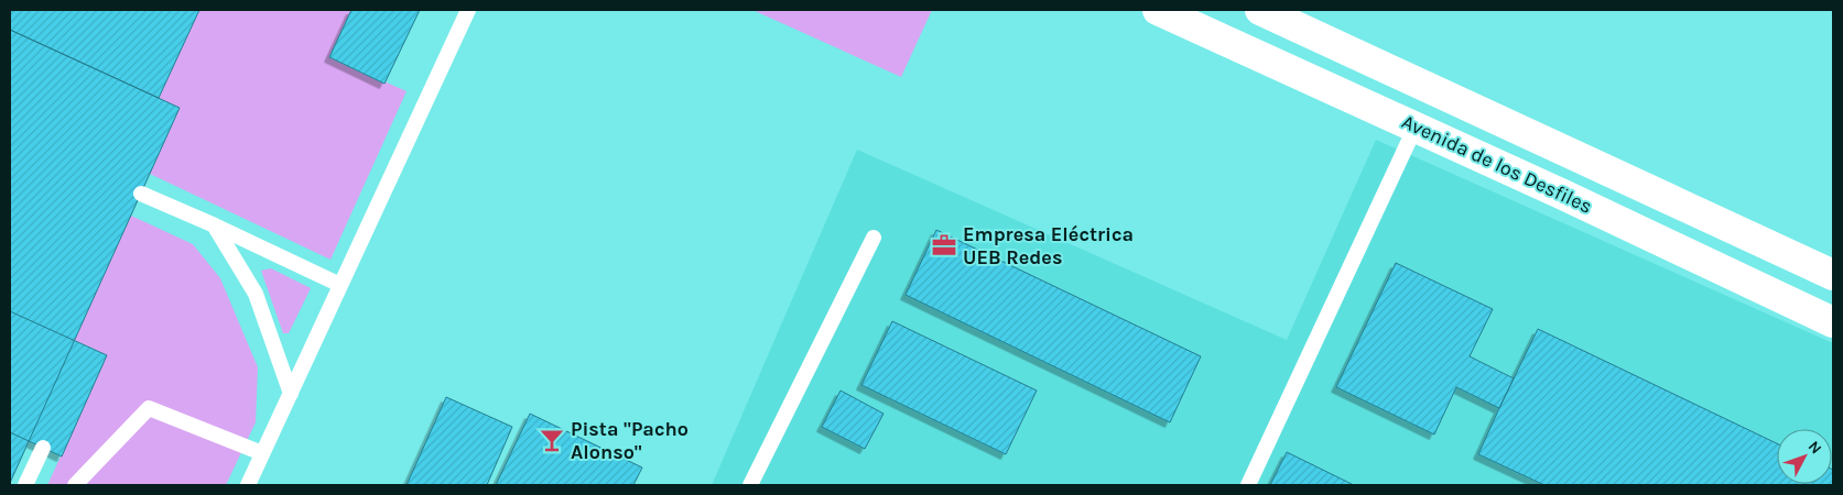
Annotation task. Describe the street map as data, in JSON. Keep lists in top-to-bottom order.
{
  "streets": {
    "highway": ["Avenida de los Desfiles"]
  },
  "places": {
    "office": ["Empresa Eléctrica UEB Redes"],
    "bar": ["Pista \"Pacho Alonso\""]
  },
  "north": "top right"
}
